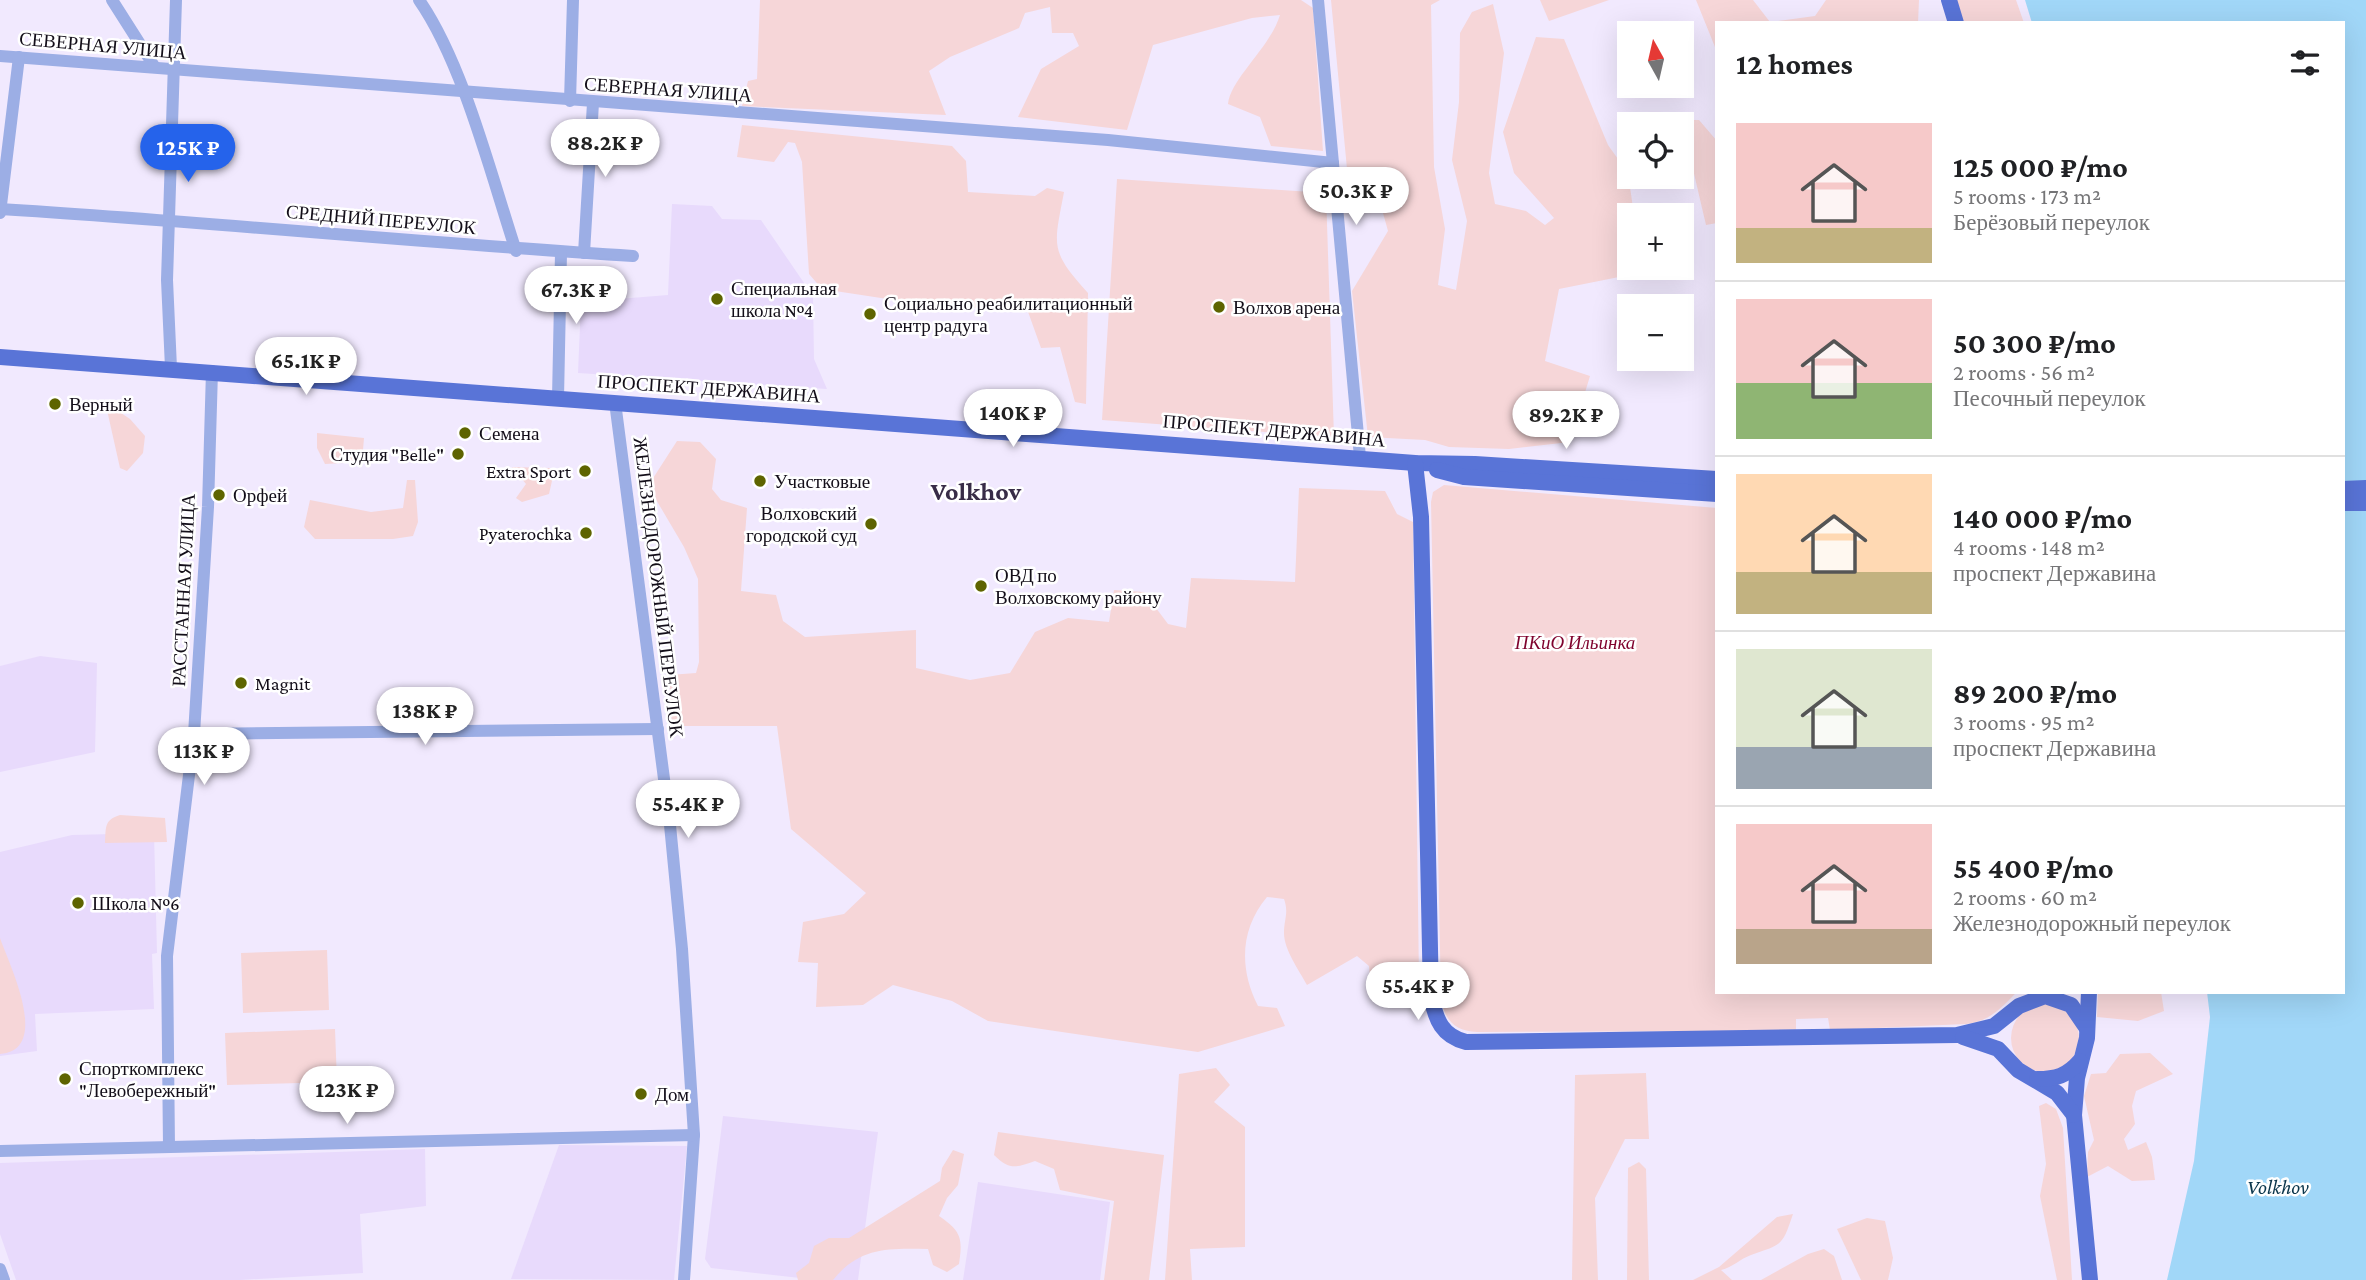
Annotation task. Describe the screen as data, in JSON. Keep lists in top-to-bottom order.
{
  "streets": {
    "main road": ["ПРОСПЕКТ ДЕРЖАВИНА"],
    "street": [
      "СЕВЕРНАЯ УЛИЦА",
      "СРЕДНИЙ ПЕРЕУЛОК",
      "ЖЕЛЕЗНОДОРОЖНЫЙ ПЕРЕУЛОК",
      "РАССТАННАЯ УЛИЦА"
    ]
  },
  "crossings": [
    ["ПРОСПЕКТ ДЕРЖАВИНА", "ЖЕЛЕЗНОДОРОЖНЫЙ ПЕРЕУЛОК"],
    ["ПРОСПЕКТ ДЕРЖАВИНА", "РАССТАННАЯ УЛИЦА"]
  ],
  "districts": ["Volkhov"],
  "water": ["Volkhov"],
  "parks": ["ПКиО Ильинка"],
  "places": [
    "Специальная школа №4",
    "Волхов арена",
    "Социально реабилитационный центр радуга",
    "Верный",
    "Семена",
    "Студия \"Belle\"",
    "Extra Sport",
    "Участковые",
    "Орфей",
    "Волховский городской суд",
    "Pyaterochka",
    "ОВД по Волховскому району",
    "Magnit",
    "Школа №6",
    "Спорткомплекс \"Левобережный\"",
    "Дом"
  ],
  "north": "top",
  "page": {
    "map_buttons": ["+", "−"],
    "heading": "12 homes",
    "list": [
      {
        "name": "125 000 ₽/mo",
        "note": "5 rooms · 173 m² · Берёзовый переулок"
      },
      {
        "name": "50 300 ₽/mo",
        "note": "2 rooms · 56 m² · Песочный переулок"
      },
      {
        "name": "140 000 ₽/mo",
        "note": "4 rooms · 148 m² · проспект Державина"
      },
      {
        "name": "89 200 ₽/mo",
        "note": "3 rooms · 95 m² · проспект Державина"
      },
      {
        "name": "55 400 ₽/mo",
        "note": "2 rooms · 60 m² · Железнодорожный переулок"
      }
    ],
    "price": [
      "88.2K ₽",
      "125K ₽",
      "50.3K ₽",
      "67.3K ₽",
      "65.1K ₽",
      "140K ₽",
      "89.2K ₽",
      "138K ₽",
      "113K ₽",
      "55.4K ₽",
      "55.4K ₽",
      "123K ₽"
    ]
  }
}
